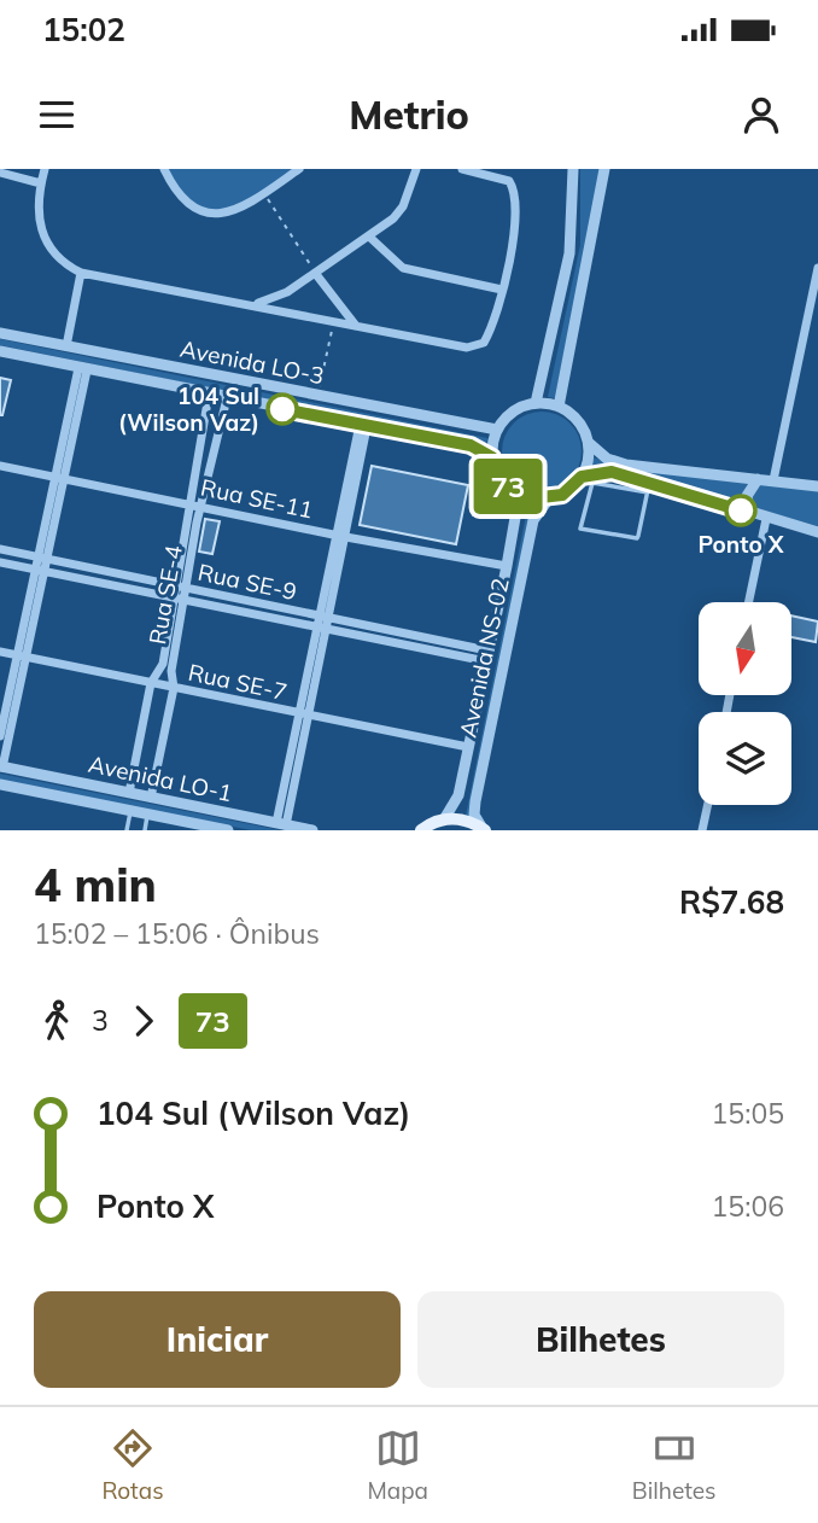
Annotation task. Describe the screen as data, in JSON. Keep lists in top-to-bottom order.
{
  "streets": {
    "street": [
      "Avenida LO-3",
      "Rua SE-11",
      "Rua SE-9",
      "Rua SE-4",
      "Avenida NS-02",
      "Rua SE-7",
      "Avenida LO-1"
    ]
  },
  "crossings": [
    ["Avenida LO-3", "Rua SE-4"],
    ["Avenida LO-3", "Avenida NS-02"],
    ["Rua SE-11", "Rua SE-4"],
    ["Rua SE-11", "Avenida NS-02"],
    ["Rua SE-9", "Rua SE-4"],
    ["Rua SE-9", "Avenida NS-02"],
    ["Rua SE-4", "Rua SE-7"],
    ["Rua SE-4", "Avenida LO-1"],
    ["Avenida NS-02", "Rua SE-7"]
  ],
  "places": ["104 Sul (Wilson Vaz)", "Ponto X"],
  "lines": ["bus line 73"],
  "north": "bottom",
  "page": {
    "status": "15:02",
    "header": "Metrio",
    "on_map": "73",
    "heading": ["4 min", "15:02 – 15:06 · Ônibus", "R$7.68"],
    "legs": ["3", "73"],
    "list": [
      {
        "name": "104 Sul (Wilson Vaz)",
        "value": "15:05"
      },
      {
        "name": "Ponto X",
        "value": "15:06"
      }
    ],
    "buttons": ["Iniciar", "Bilhetes"],
    "tabs": ["Rotas", "Mapa", "Bilhetes"]
  }
}
